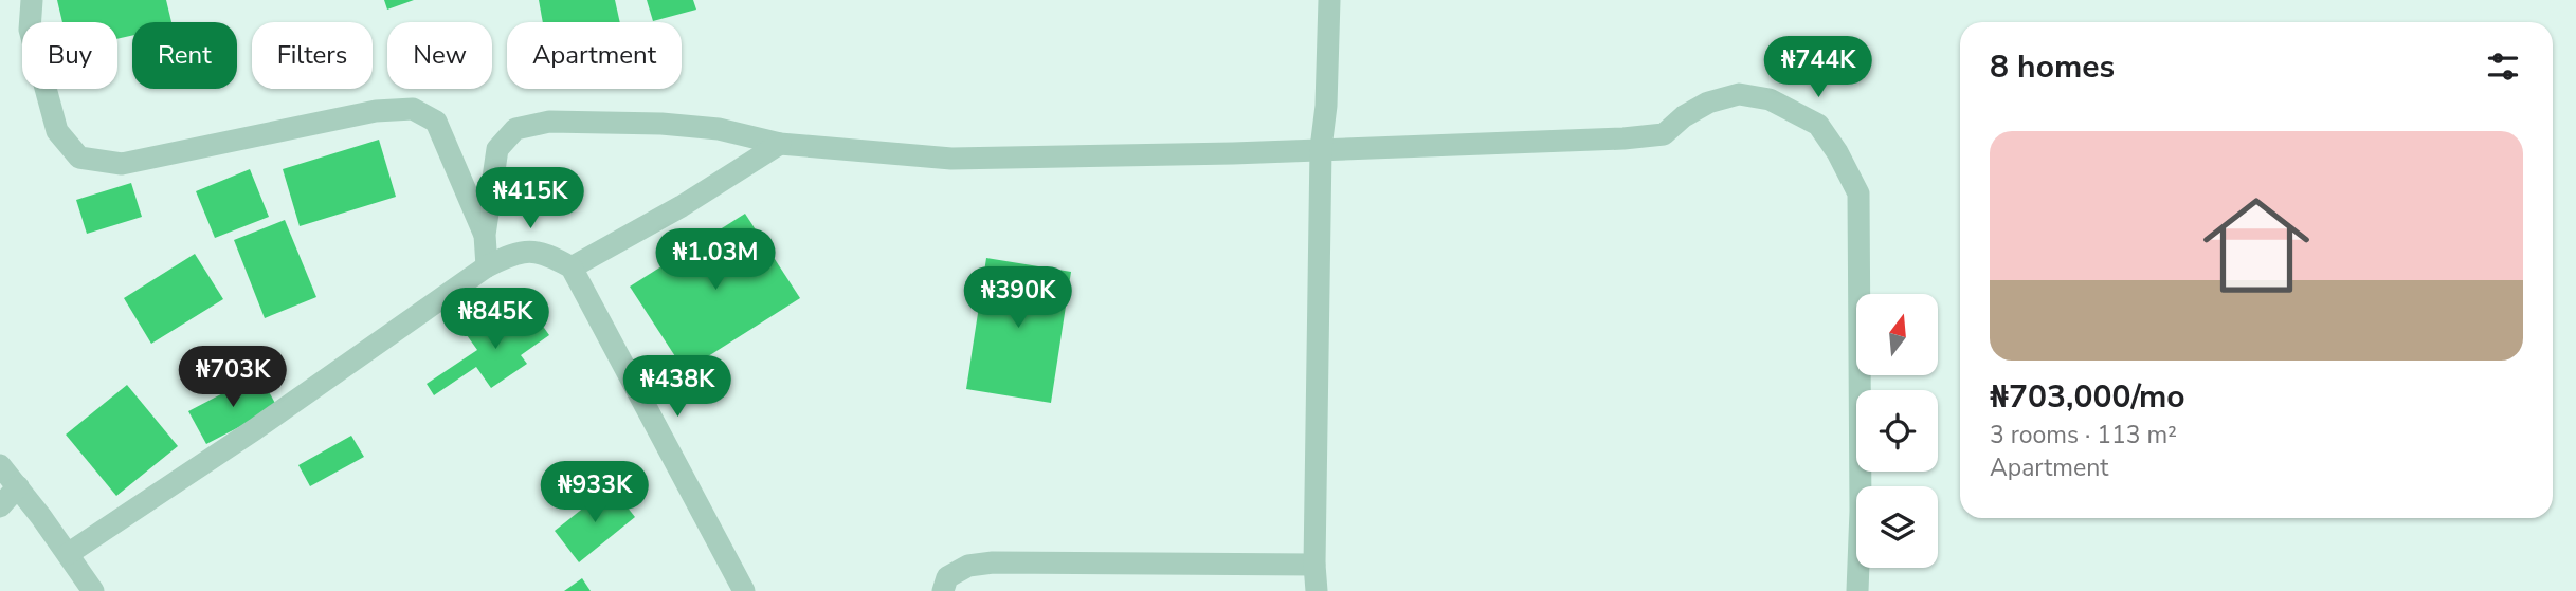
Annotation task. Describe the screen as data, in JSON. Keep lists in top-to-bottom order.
{
  "north": "top",
  "page": {
    "chip": [
      "Buy",
      "Rent",
      "Filters",
      "New",
      "Apartment"
    ],
    "heading": "8 homes",
    "price": [
      "₦744K",
      "₦415K",
      "₦1.03M",
      "₦390K",
      "₦845K",
      "₦703K",
      "₦438K",
      "₦933K"
    ],
    "list": [
      {
        "name": "₦703,000/mo",
        "note": "3 rooms · 113 m² · Apartment"
      }
    ]
  }
}
